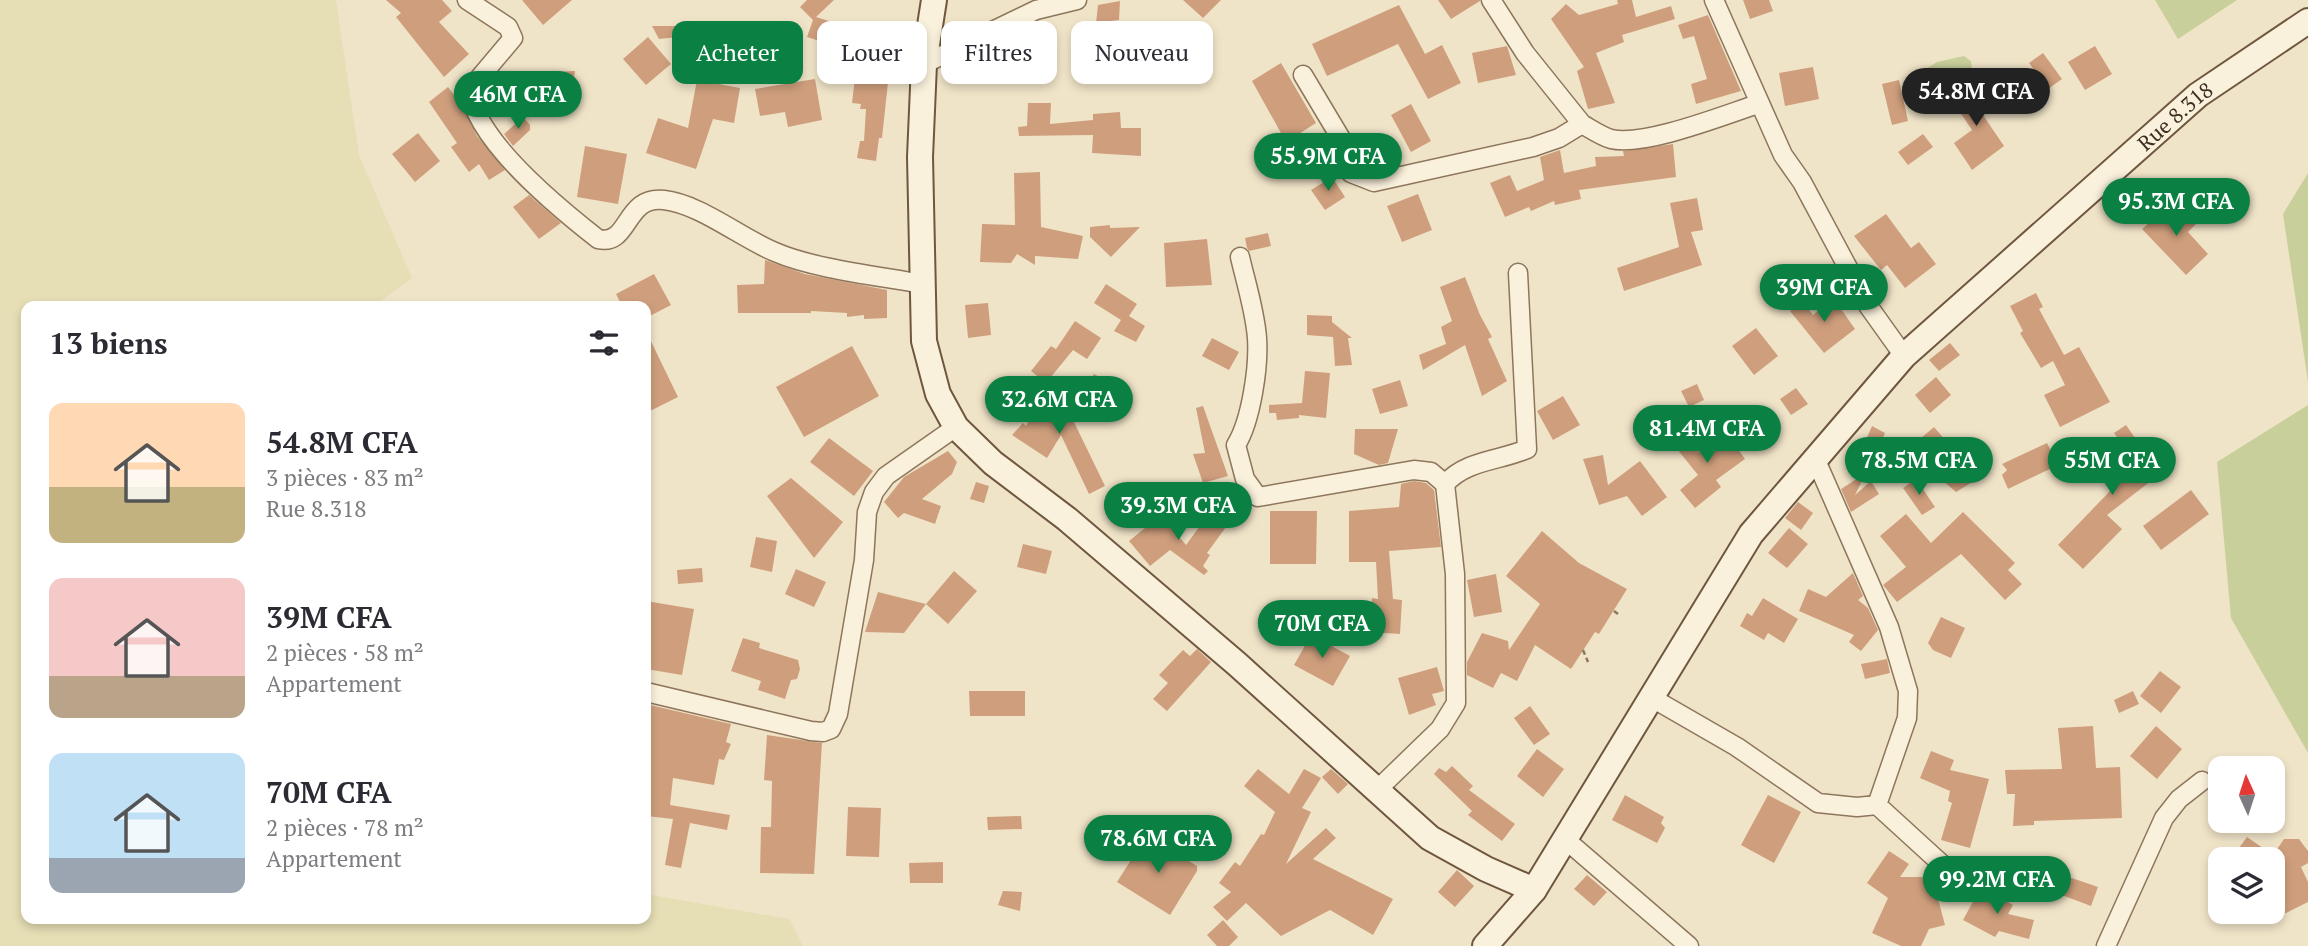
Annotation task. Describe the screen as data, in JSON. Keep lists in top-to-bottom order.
{
  "streets": {
    "main road": ["Rue 8.318"]
  },
  "north": "top",
  "page": {
    "chip": [
      "Acheter",
      "Louer",
      "Filtres",
      "Nouveau"
    ],
    "price": [
      "54.8M CFA",
      "46M CFA",
      "55.9M CFA",
      "95.3M CFA",
      "39M CFA",
      "32.6M CFA",
      "81.4M CFA",
      "78.5M CFA",
      "55M CFA",
      "39.3M CFA",
      "70M CFA",
      "78.6M CFA",
      "99.2M CFA"
    ],
    "heading": "13 biens",
    "list": [
      {
        "name": "54.8M CFA",
        "note": "3 pièces · 83 m² · Rue 8.318"
      },
      {
        "name": "39M CFA",
        "note": "2 pièces · 58 m² · Appartement"
      },
      {
        "name": "70M CFA",
        "note": "2 pièces · 78 m² · Appartement"
      }
    ]
  }
}
